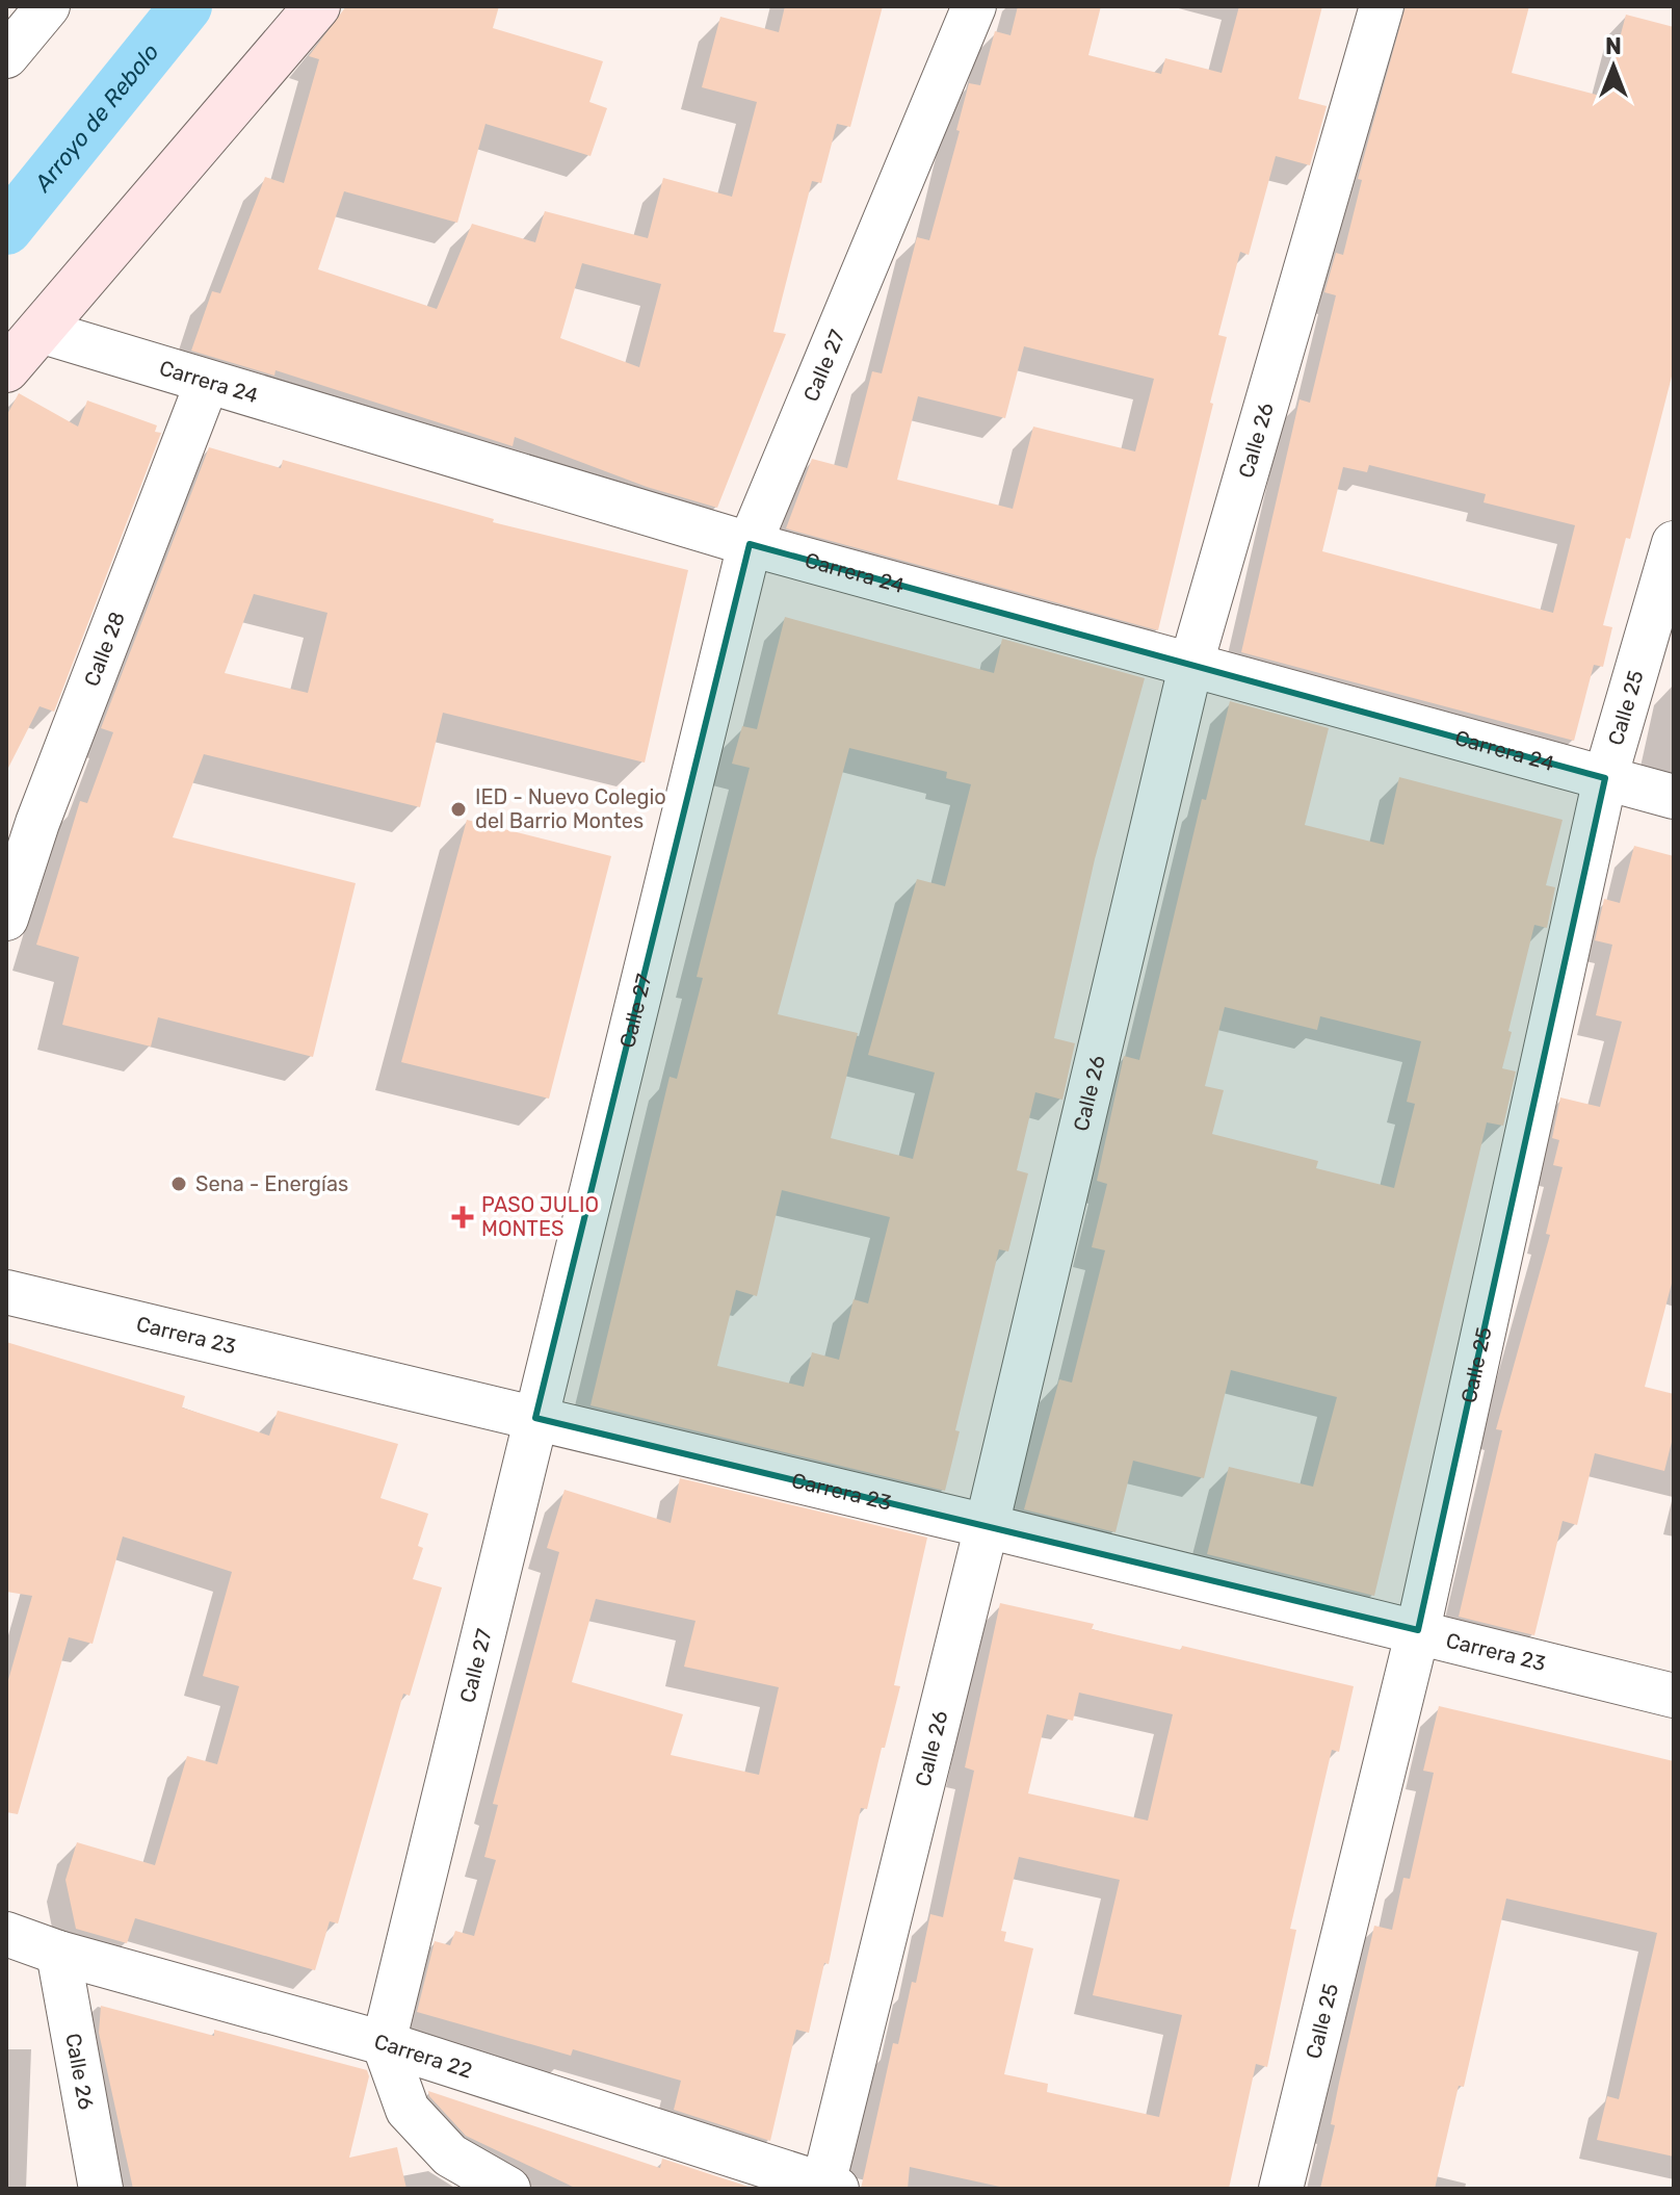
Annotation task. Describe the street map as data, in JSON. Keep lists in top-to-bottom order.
{
  "streets": {
    "street": [
      "Calle 27",
      "Carrera 24",
      "Calle 26",
      "Calle 28",
      "Calle 25",
      "Carrera 23",
      "Carrera 22"
    ]
  },
  "crossings": [
    ["Calle 27", "Carrera 24"],
    ["Calle 27", "Carrera 23"],
    ["Calle 27", "Carrera 22"],
    ["Carrera 24", "Calle 26"],
    ["Carrera 24", "Calle 28"],
    ["Carrera 24", "Calle 25"],
    ["Calle 26", "Carrera 23"],
    ["Calle 26", "Carrera 22"],
    ["Calle 25", "Carrera 23"]
  ],
  "water": ["Arroyo de Rebolo"],
  "places": {
    "other": ["IED - Nuevo Colegio del Barrio Montes", "Sena - Energías"],
    "health": ["PASO JULIO MONTES"]
  },
  "north": "top"
}
